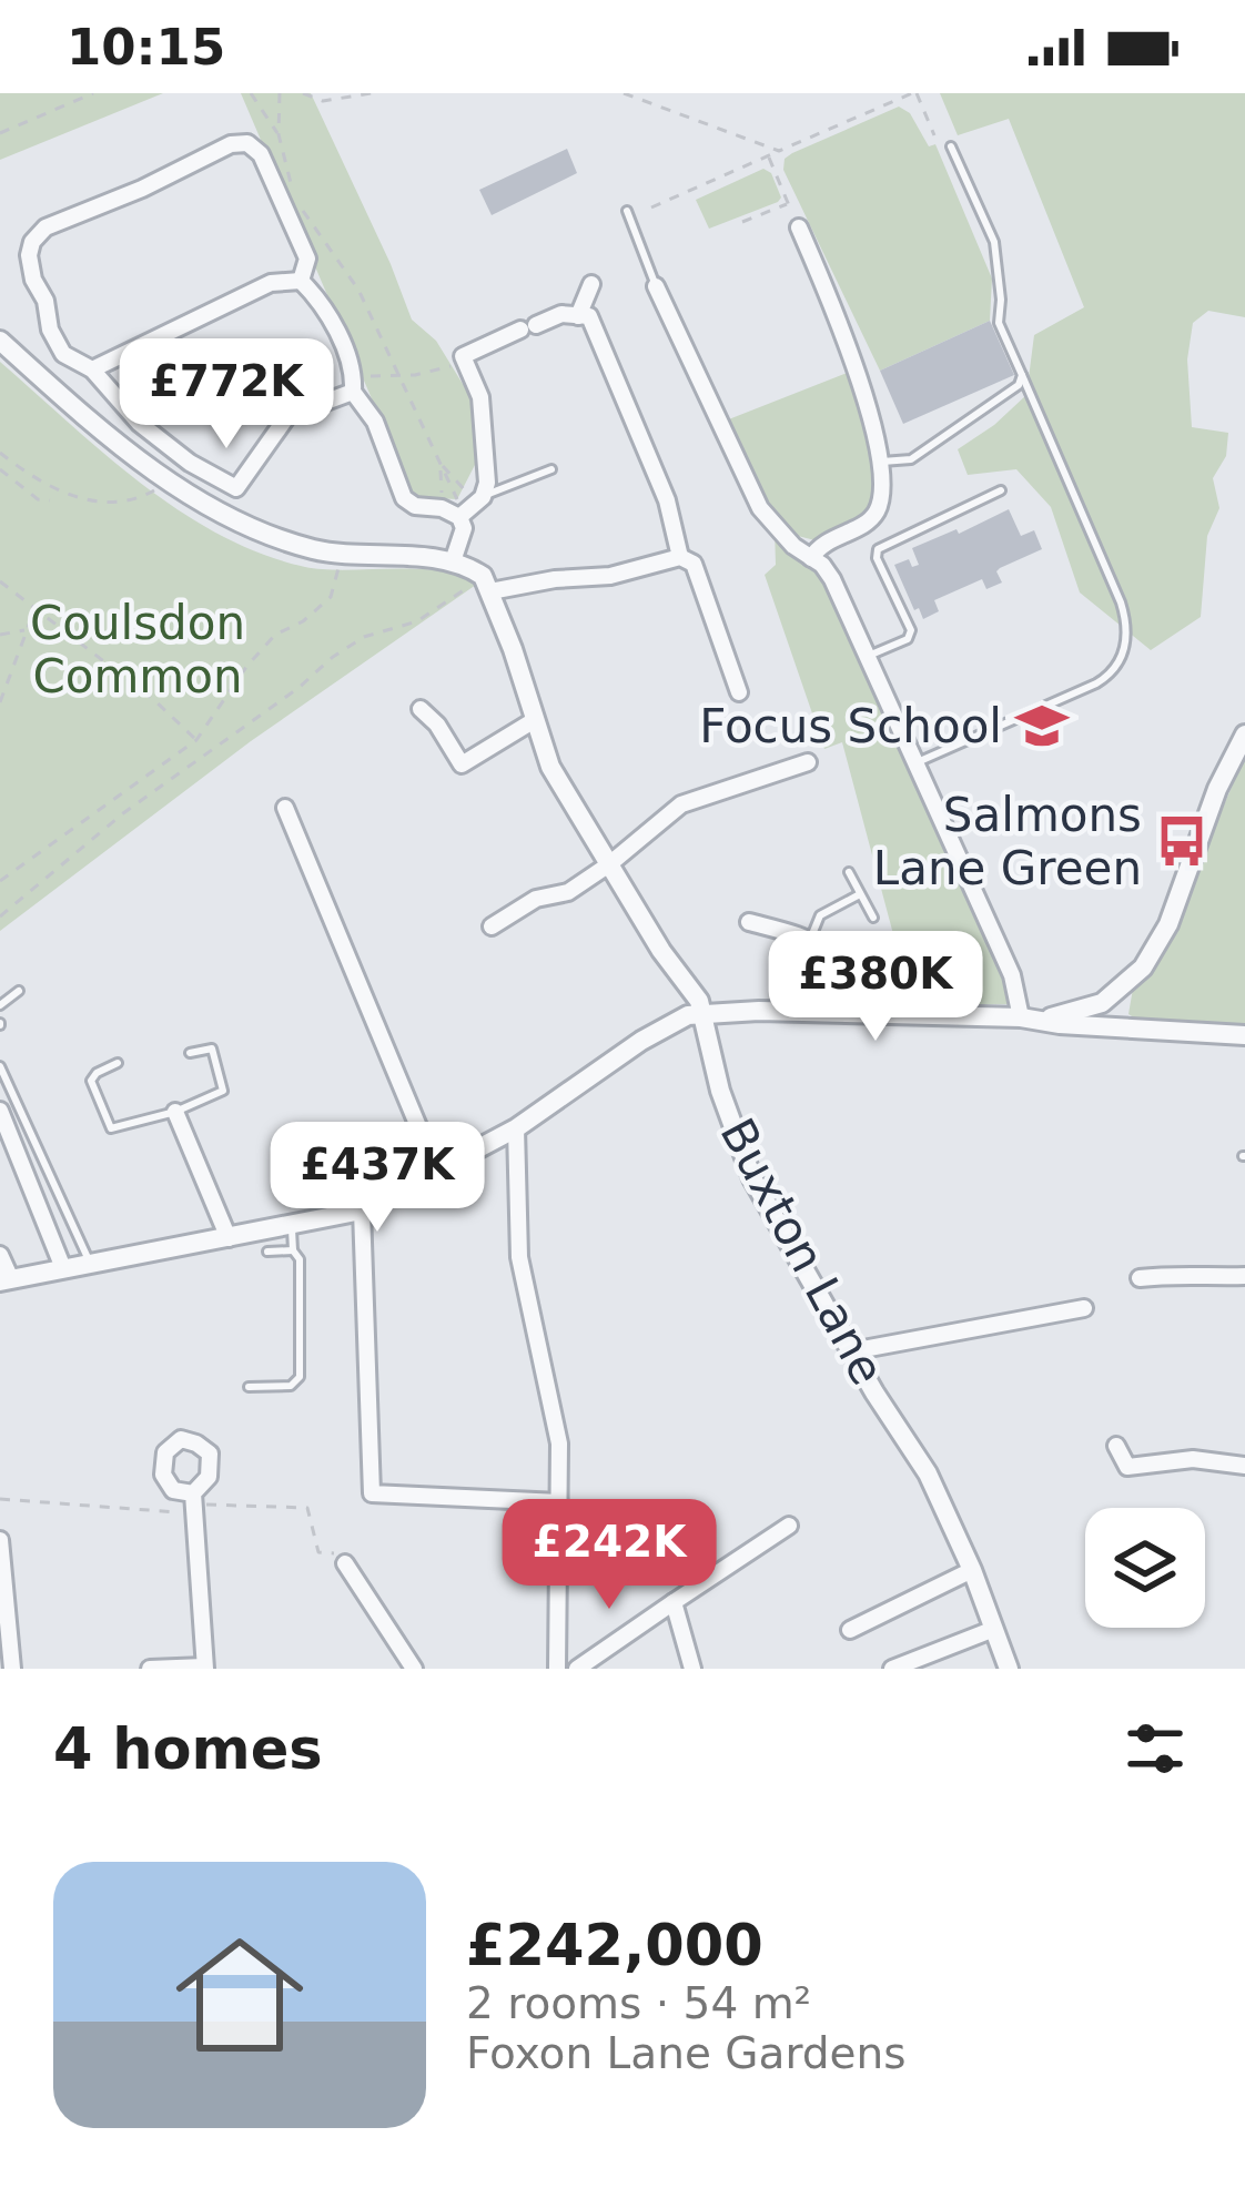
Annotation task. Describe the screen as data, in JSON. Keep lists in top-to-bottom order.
{
  "streets": {
    "street": ["Buxton Lane"]
  },
  "parks": ["Coulsdon Common"],
  "places": {
    "school or university": ["Focus School"],
    "bus stop": ["Salmons Lane Green"]
  },
  "page": {
    "status": "10:15",
    "price": [
      "£772K",
      "£380K",
      "£437K",
      "£242K"
    ],
    "heading": "4 homes",
    "list": [
      {
        "name": "£242,000",
        "note": "2 rooms · 54 m² · Foxon Lane Gardens"
      }
    ]
  }
}
